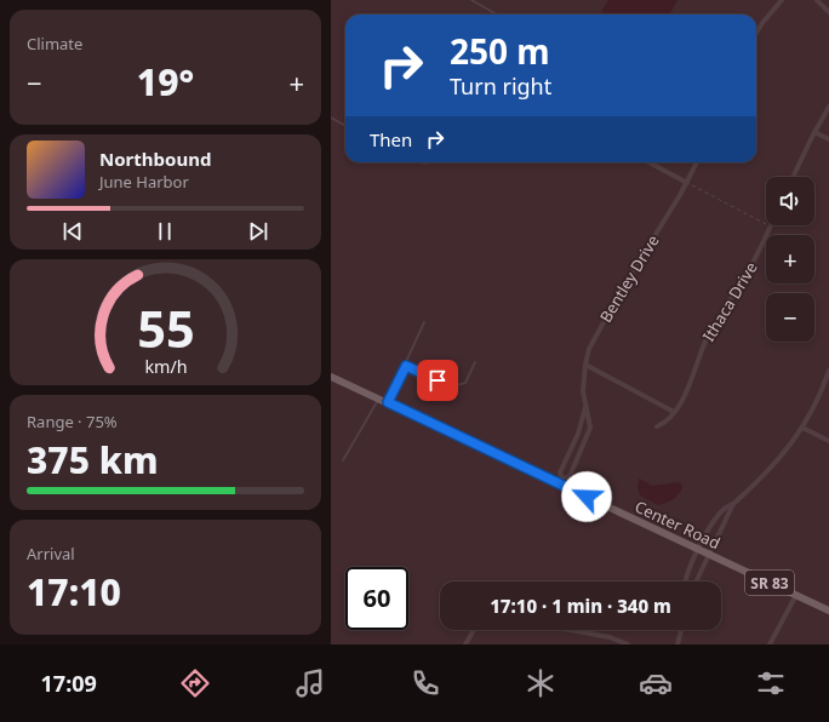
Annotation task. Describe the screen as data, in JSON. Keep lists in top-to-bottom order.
{
  "streets": {
    "main road": ["Center Road", "SR 83"],
    "street": ["Bentley Drive", "Ithaca Drive"]
  },
  "crossings": [
    ["Bentley Drive", "Center Road"]
  ],
  "page": {
    "tile": [
      "Climate",
      ["Range · 75%", "375 km"],
      ["Arrival", "17:10"]
    ],
    "turn": ["250 m", "Turn right"],
    "heat": ["−", "19°", "+"],
    "then": "Then",
    "song": ["Northbound", "June Harbor"],
    "map_buttons": ["+", "−"],
    "limit": "60",
    "trip": "17:10 · 1 min · 340 m",
    "tabs": "17:09",
    "gauge": ["55", "km/h"]
  }
}
